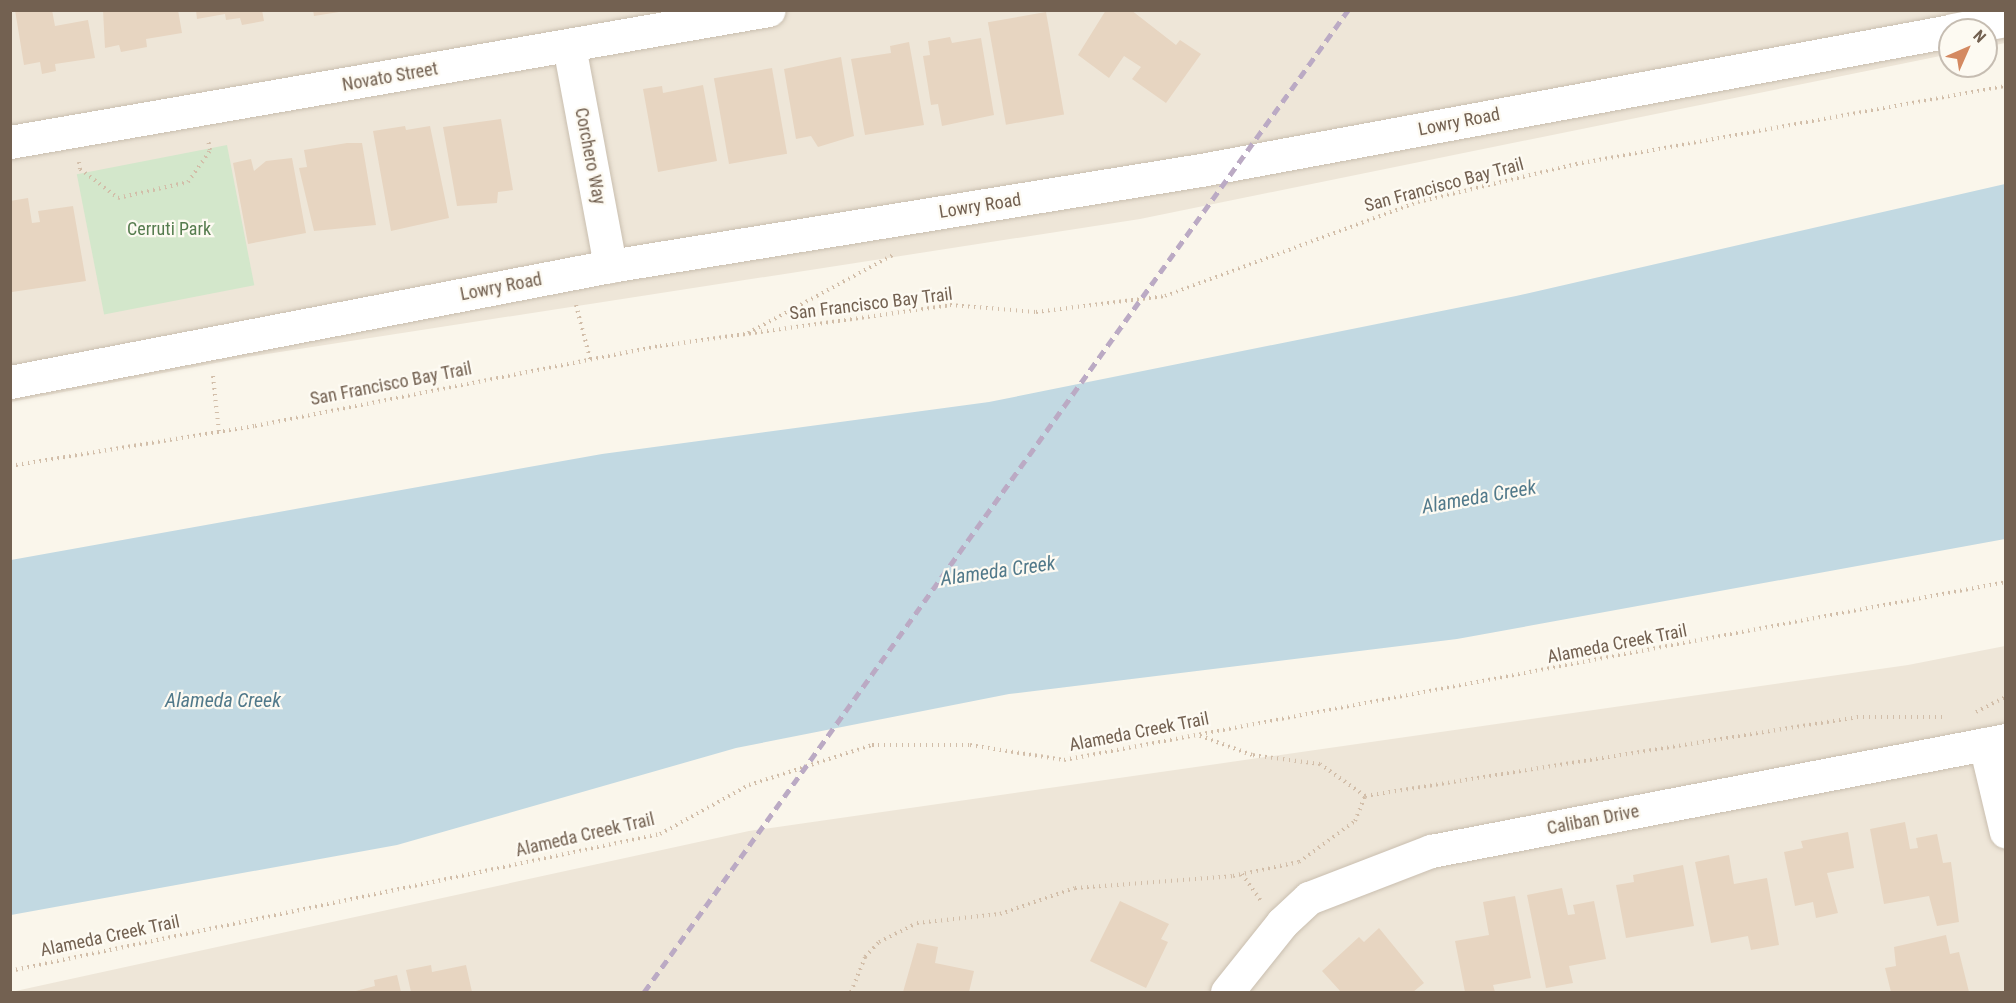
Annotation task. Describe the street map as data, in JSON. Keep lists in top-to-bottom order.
{
  "streets": {
    "street": [
      "Novato Street",
      "Lowry Road",
      "Corchero Way",
      "Caliban Drive"
    ],
    "path": ["San Francisco Bay Trail", "Alameda Creek Trail"]
  },
  "crossings": [
    ["Novato Street", "Corchero Way"],
    ["Lowry Road", "Corchero Way"]
  ],
  "water": ["Alameda Creek"],
  "parks": ["Cerruti Park"],
  "north": "top right"
}
